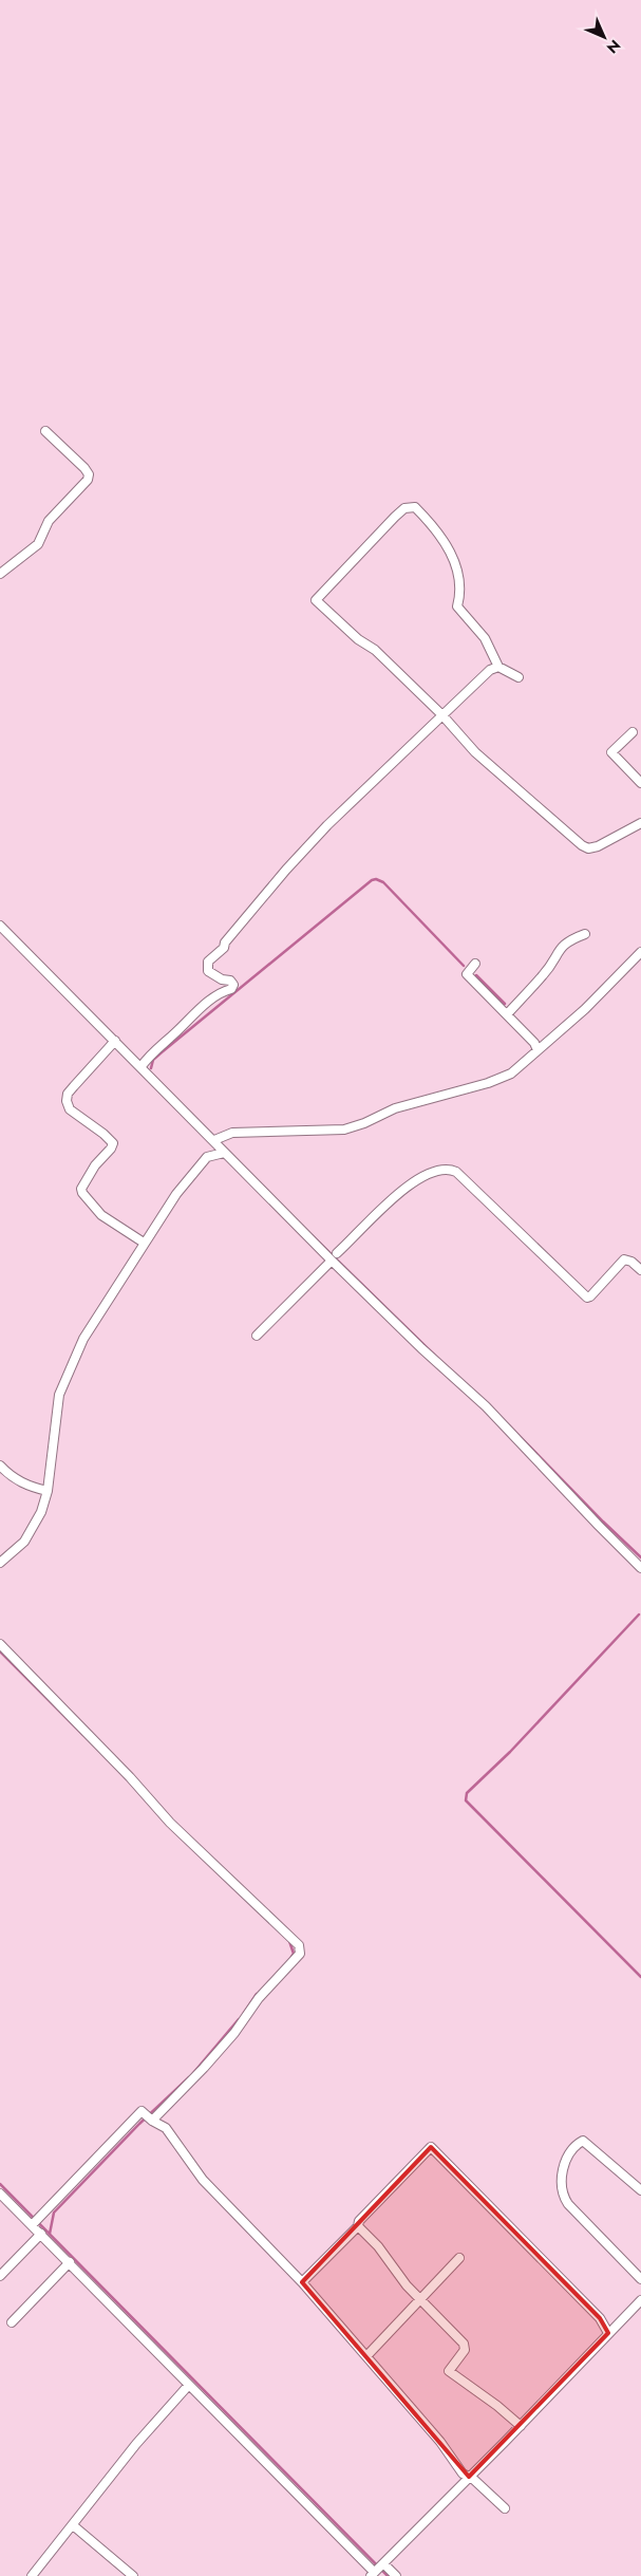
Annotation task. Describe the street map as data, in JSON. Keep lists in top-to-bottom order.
{
  "north": "bottom right"
}
